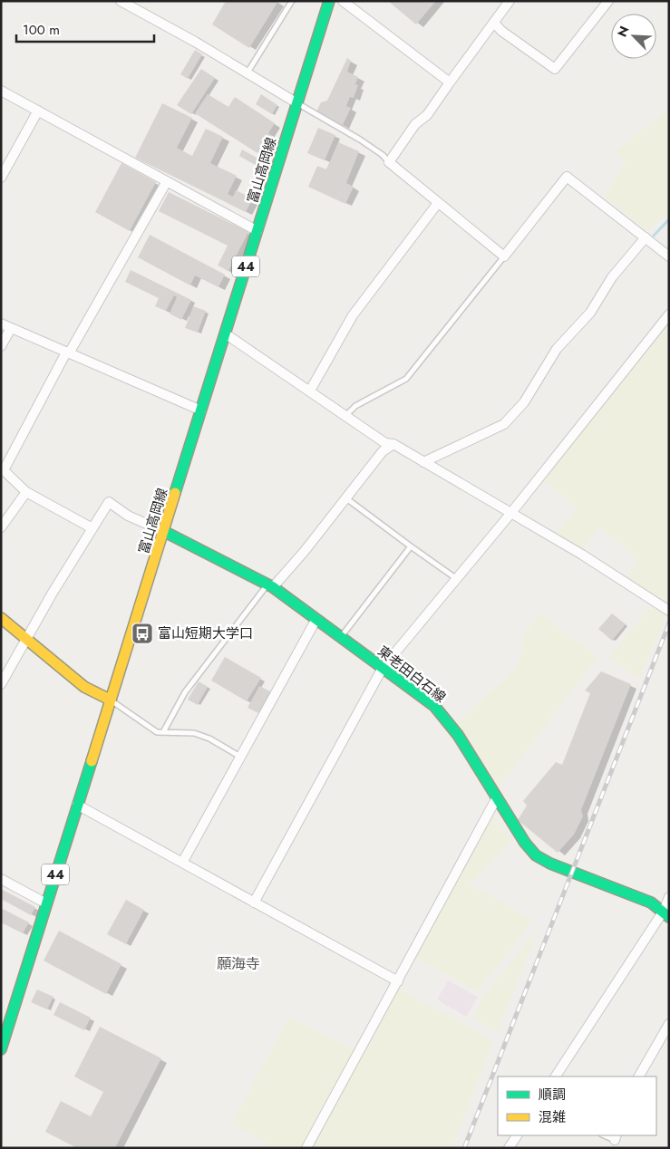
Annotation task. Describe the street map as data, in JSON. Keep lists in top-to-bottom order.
{
  "streets": {
    "main road": ["富山高岡線", "44", "東老田白石線"]
  },
  "crossings": [
    ["富山高岡線", "東老田白石線"]
  ],
  "districts": ["願海寺"],
  "places": {
    "bus stop": ["富山短期大学口"]
  },
  "legend": ["順調", "混雑"],
  "scale_bar": "100 m",
  "north": "top left"
}
